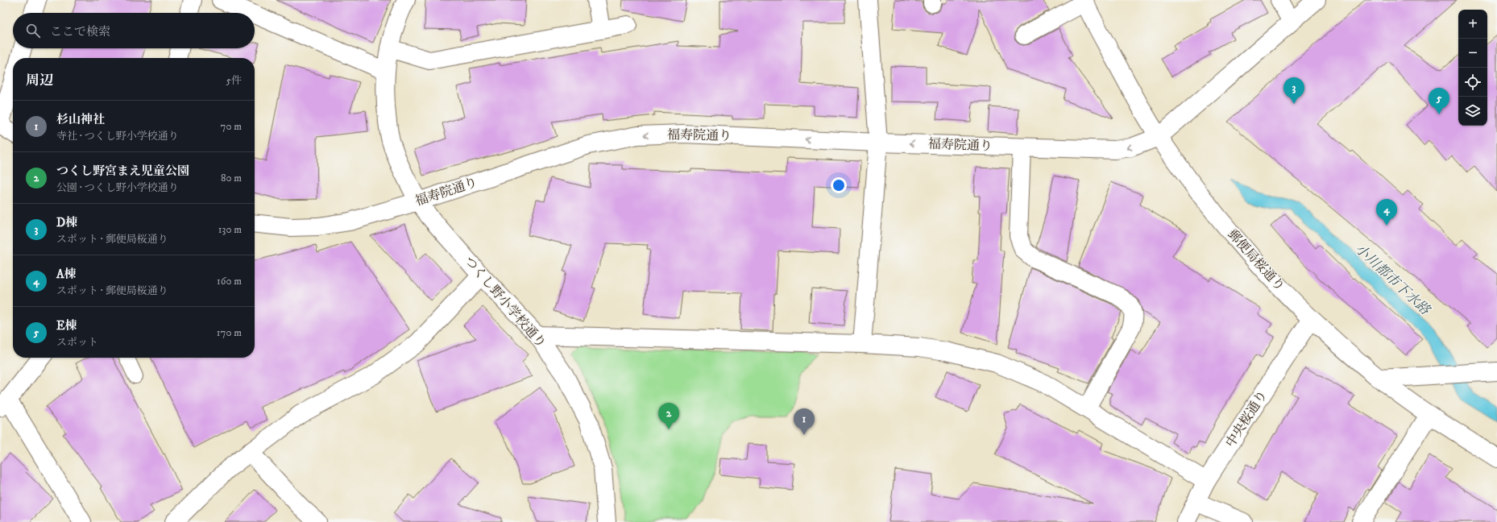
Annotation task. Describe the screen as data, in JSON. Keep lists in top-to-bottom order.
{
  "streets": {
    "street": [
      "福寿院通り",
      "郵便局桜通り",
      "つくし野小学校通り",
      "中央桜通り"
    ]
  },
  "crossings": [
    ["福寿院通り", "郵便局桜通り"],
    ["福寿院通り", "つくし野小学校通り"],
    ["郵便局桜通り", "中央桜通り"]
  ],
  "water": ["小川都市下水路"],
  "page": {
    "map_buttons": ["+", "−"],
    "search": "ここで検索",
    "heading": ["周辺", "5件"],
    "pins": [
      "3",
      "5",
      "4",
      "2",
      "1"
    ],
    "list": [
      {
        "mark": "1",
        "name": "杉山神社",
        "note": "寺社 · つくし野小学校通り",
        "value": "70 m"
      },
      {
        "mark": "2",
        "name": "つくし野宮まえ児童公園",
        "note": "公園 · つくし野小学校通り",
        "value": "80 m"
      },
      {
        "mark": "3",
        "name": "D棟",
        "note": "スポット · 郵便局桜通り",
        "value": "130 m"
      },
      {
        "mark": "4",
        "name": "A棟",
        "note": "スポット · 郵便局桜通り",
        "value": "160 m"
      },
      {
        "mark": "5",
        "name": "E棟",
        "note": "スポット",
        "value": "170 m"
      }
    ]
  }
}
